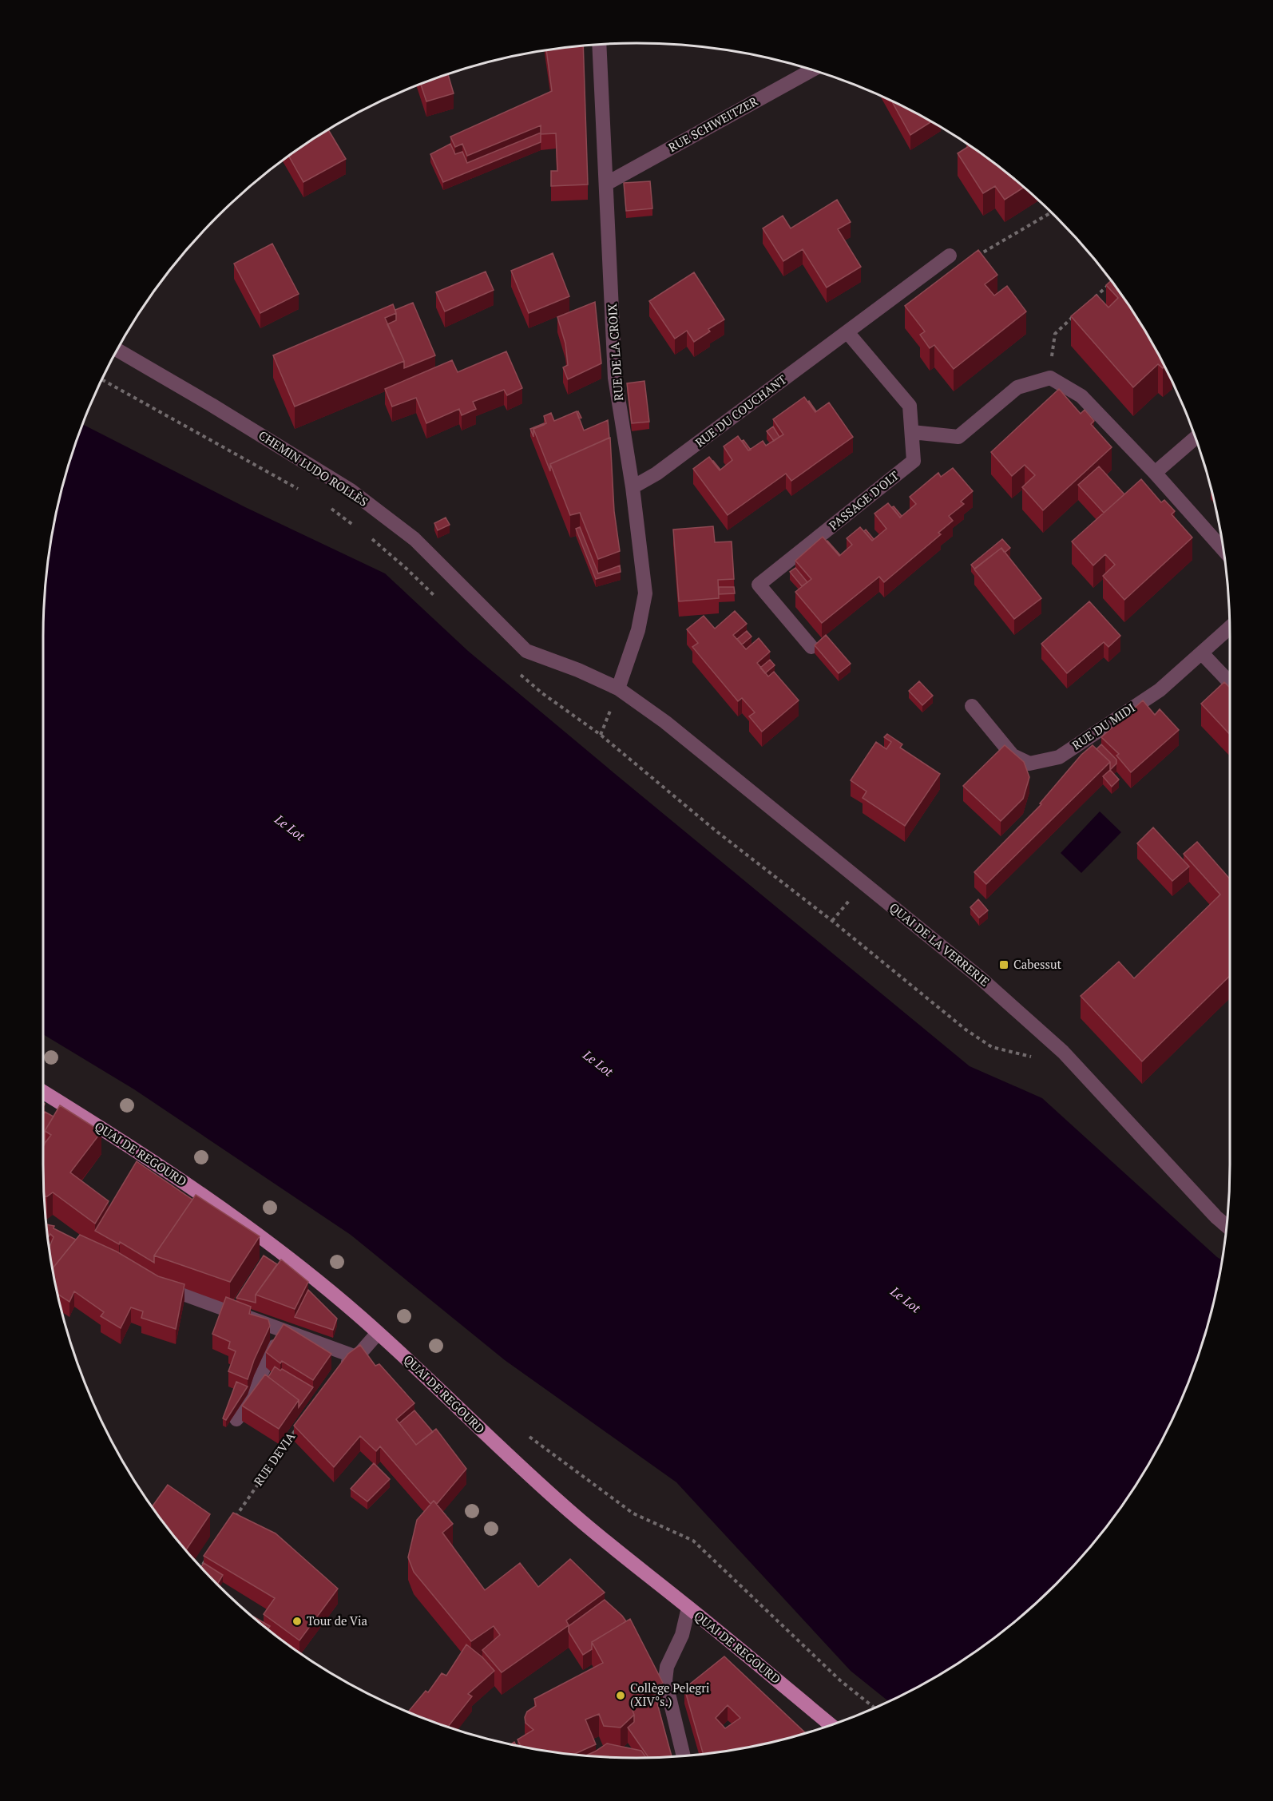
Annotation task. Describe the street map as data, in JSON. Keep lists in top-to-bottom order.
{
  "streets": {
    "main road": ["QUAI DE REGOURD"],
    "street": [
      "RUE SCHWEITZER",
      "RUE DE LA CROIX",
      "RUE DU COUCHANT",
      "CHEMIN LUDO ROLLÈS",
      "PASSAGE D'OLT",
      "RUE DU MIDI",
      "QUAI DE LA VERRERIE"
    ],
    "path": ["RUE DEVIA"]
  },
  "crossings": [
    ["RUE SCHWEITZER", "RUE DE LA CROIX"],
    ["RUE DE LA CROIX", "RUE DU COUCHANT"],
    ["RUE DE LA CROIX", "CHEMIN LUDO ROLLÈS"],
    ["RUE DE LA CROIX", "QUAI DE LA VERRERIE"],
    ["CHEMIN LUDO ROLLÈS", "QUAI DE LA VERRERIE"]
  ],
  "water": ["Le Lot"],
  "places": {
    "transit": ["Cabessut"],
    "other": ["Tour de Via", "Collège Pelegri (XIV°s.)"]
  }
}
